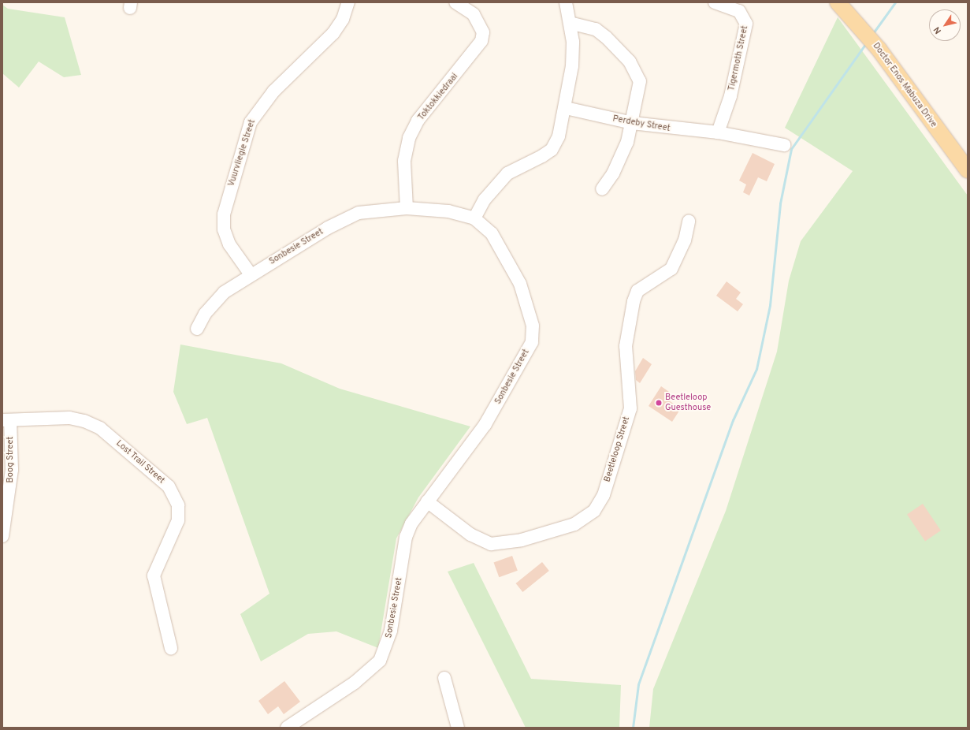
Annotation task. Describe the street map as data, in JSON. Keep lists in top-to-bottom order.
{
  "streets": {
    "main road": ["Doctor Enos Mabuza Drive"],
    "street": [
      "Tigermoth Street",
      "Toktokkiedraai",
      "Perdeby Street",
      "Vuurvliegie Street",
      "Sonbesie Street",
      "Beetleloop Street",
      "Boog Street",
      "Lost Trail Street"
    ]
  },
  "crossings": [
    ["Tigermoth Street", "Perdeby Street"],
    ["Toktokkiedraai", "Sonbesie Street"],
    ["Vuurvliegie Street", "Sonbesie Street"],
    ["Sonbesie Street", "Beetleloop Street"],
    ["Boog Street", "Lost Trail Street"]
  ],
  "places": ["Beetleloop Guesthouse"],
  "north": "bottom left"
}
